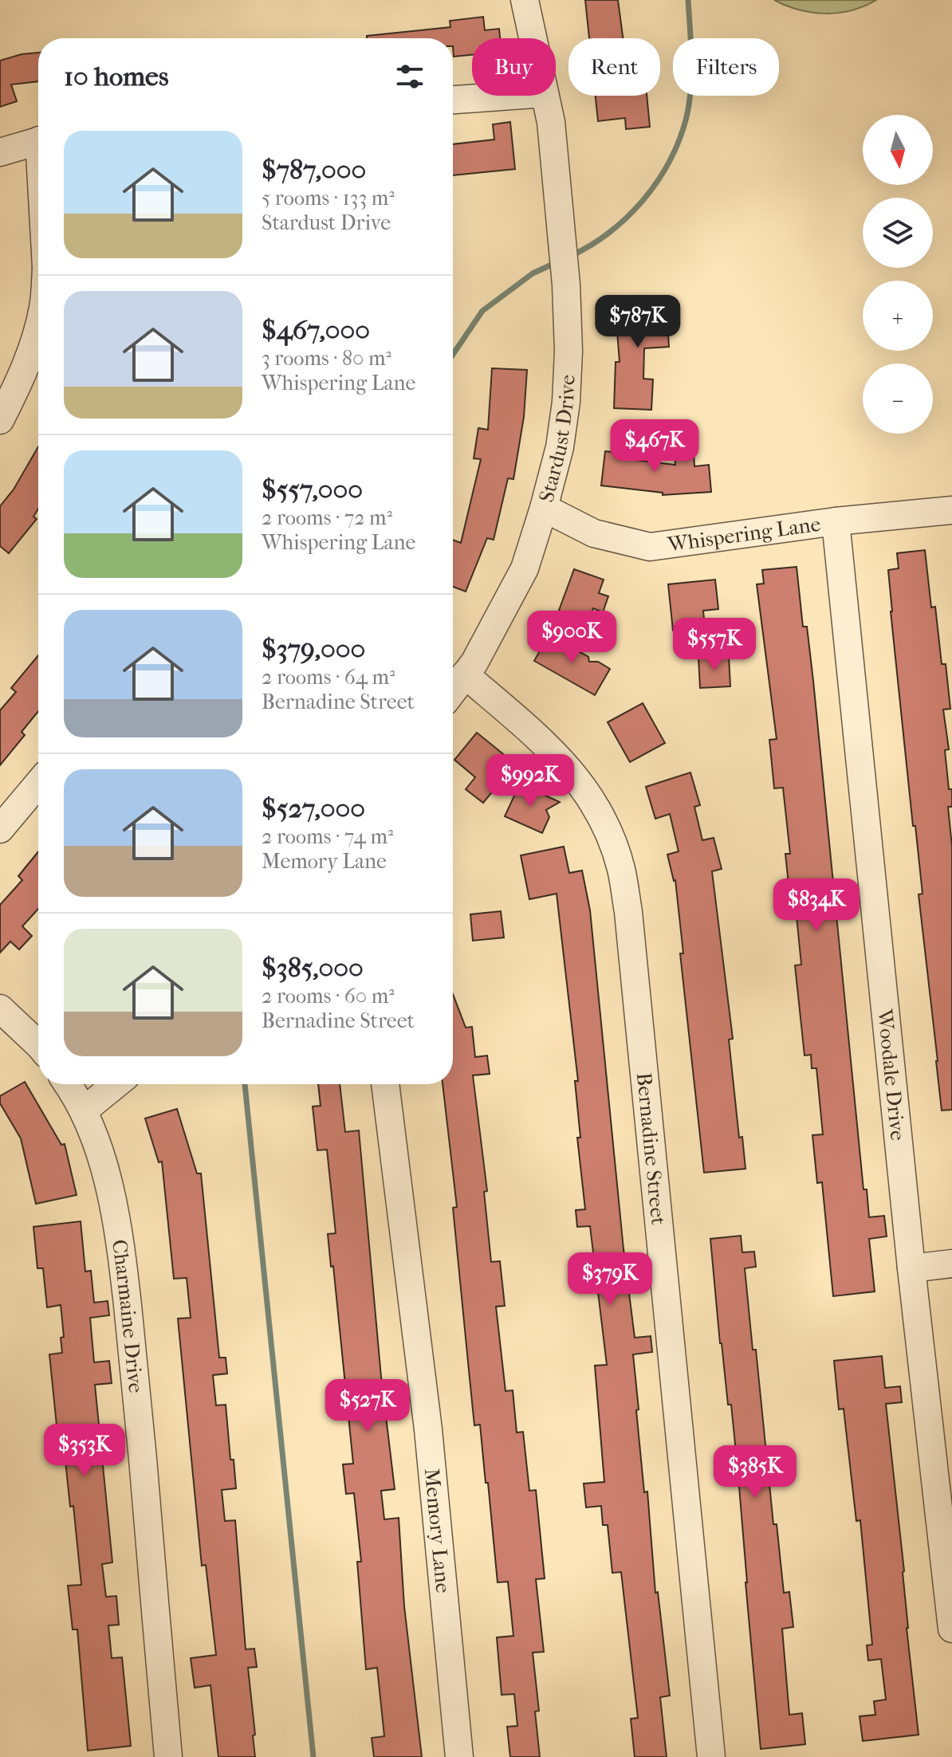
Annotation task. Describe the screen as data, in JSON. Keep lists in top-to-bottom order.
{
  "streets": {
    "street": [
      "Stardust Drive",
      "Whispering Lane",
      "Woodale Drive",
      "Bernadine Street",
      "Charmaine Drive",
      "Memory Lane"
    ]
  },
  "crossings": [
    ["Stardust Drive", "Whispering Lane"],
    ["Stardust Drive", "Bernadine Street"],
    ["Whispering Lane", "Woodale Drive"]
  ],
  "north": "bottom",
  "page": {
    "chip": ["Buy", "Rent", "Filters"],
    "heading": "10 homes",
    "map_buttons": ["+", "−"],
    "list": [
      {
        "name": "$787,000",
        "note": "5 rooms · 133 m² · Stardust Drive"
      },
      {
        "name": "$467,000",
        "note": "3 rooms · 80 m² · Whispering Lane"
      },
      {
        "name": "$557,000",
        "note": "2 rooms · 72 m² · Whispering Lane"
      },
      {
        "name": "$379,000",
        "note": "2 rooms · 64 m² · Bernadine Street"
      },
      {
        "name": "$527,000",
        "note": "2 rooms · 74 m² · Memory Lane"
      },
      {
        "name": "$385,000",
        "note": "2 rooms · 60 m² · Bernadine Street"
      }
    ],
    "price": [
      "$787K",
      "$467K",
      "$900K",
      "$557K",
      "$992K",
      "$834K",
      "$379K",
      "$527K",
      "$353K",
      "$385K"
    ]
  }
}
